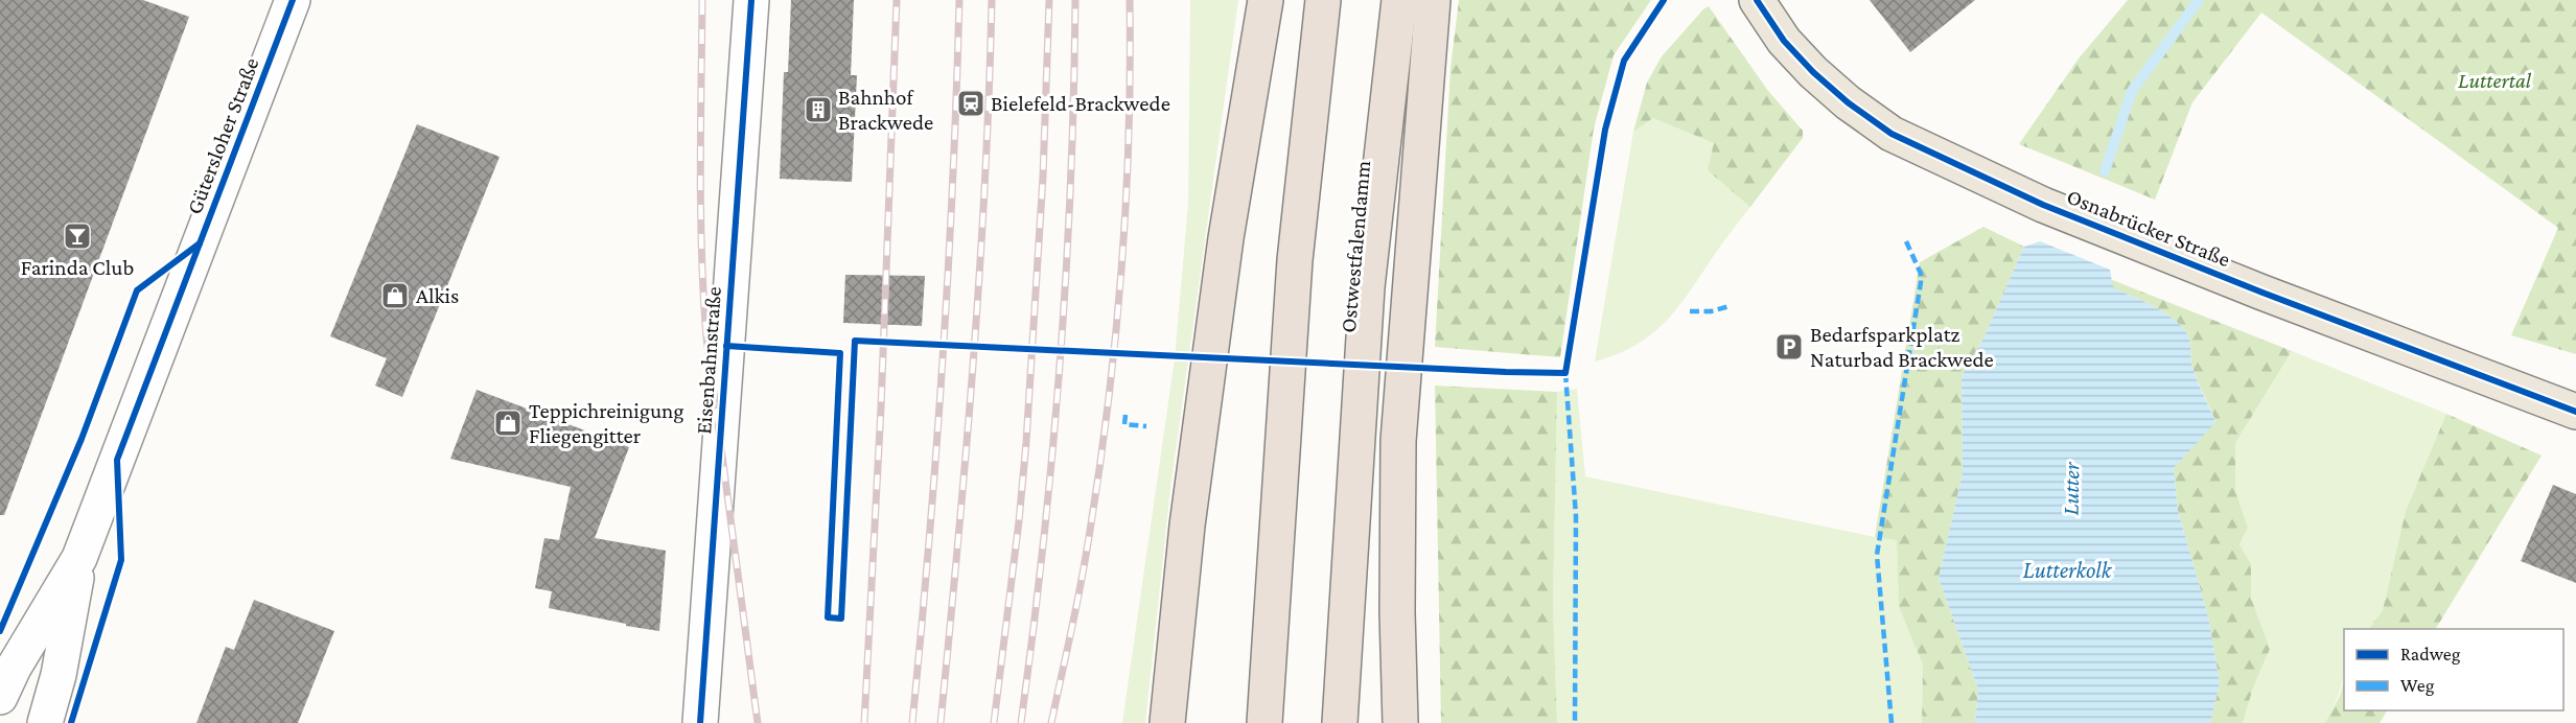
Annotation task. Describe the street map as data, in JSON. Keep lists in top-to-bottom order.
{
  "streets": {
    "highway": ["Ostwestfalendamm"],
    "main road": ["Osnabrücker Straße"],
    "street": ["Gütersloher Straße", "Eisenbahnstraße"]
  },
  "water": ["Lutter", "Lutterkolk"],
  "parks": ["Luttertal"],
  "places": {
    "station": ["Bielefeld-Brackwede"],
    "building": ["Bahnhof Brackwede"],
    "bar": ["Farinda Club"],
    "shop": ["Alkis", "Teppichreinigung Fliegengitter"],
    "parking": ["Bedarfsparkplatz Naturbad Brackwede"]
  },
  "legend": ["Radweg", "Weg"]
}
